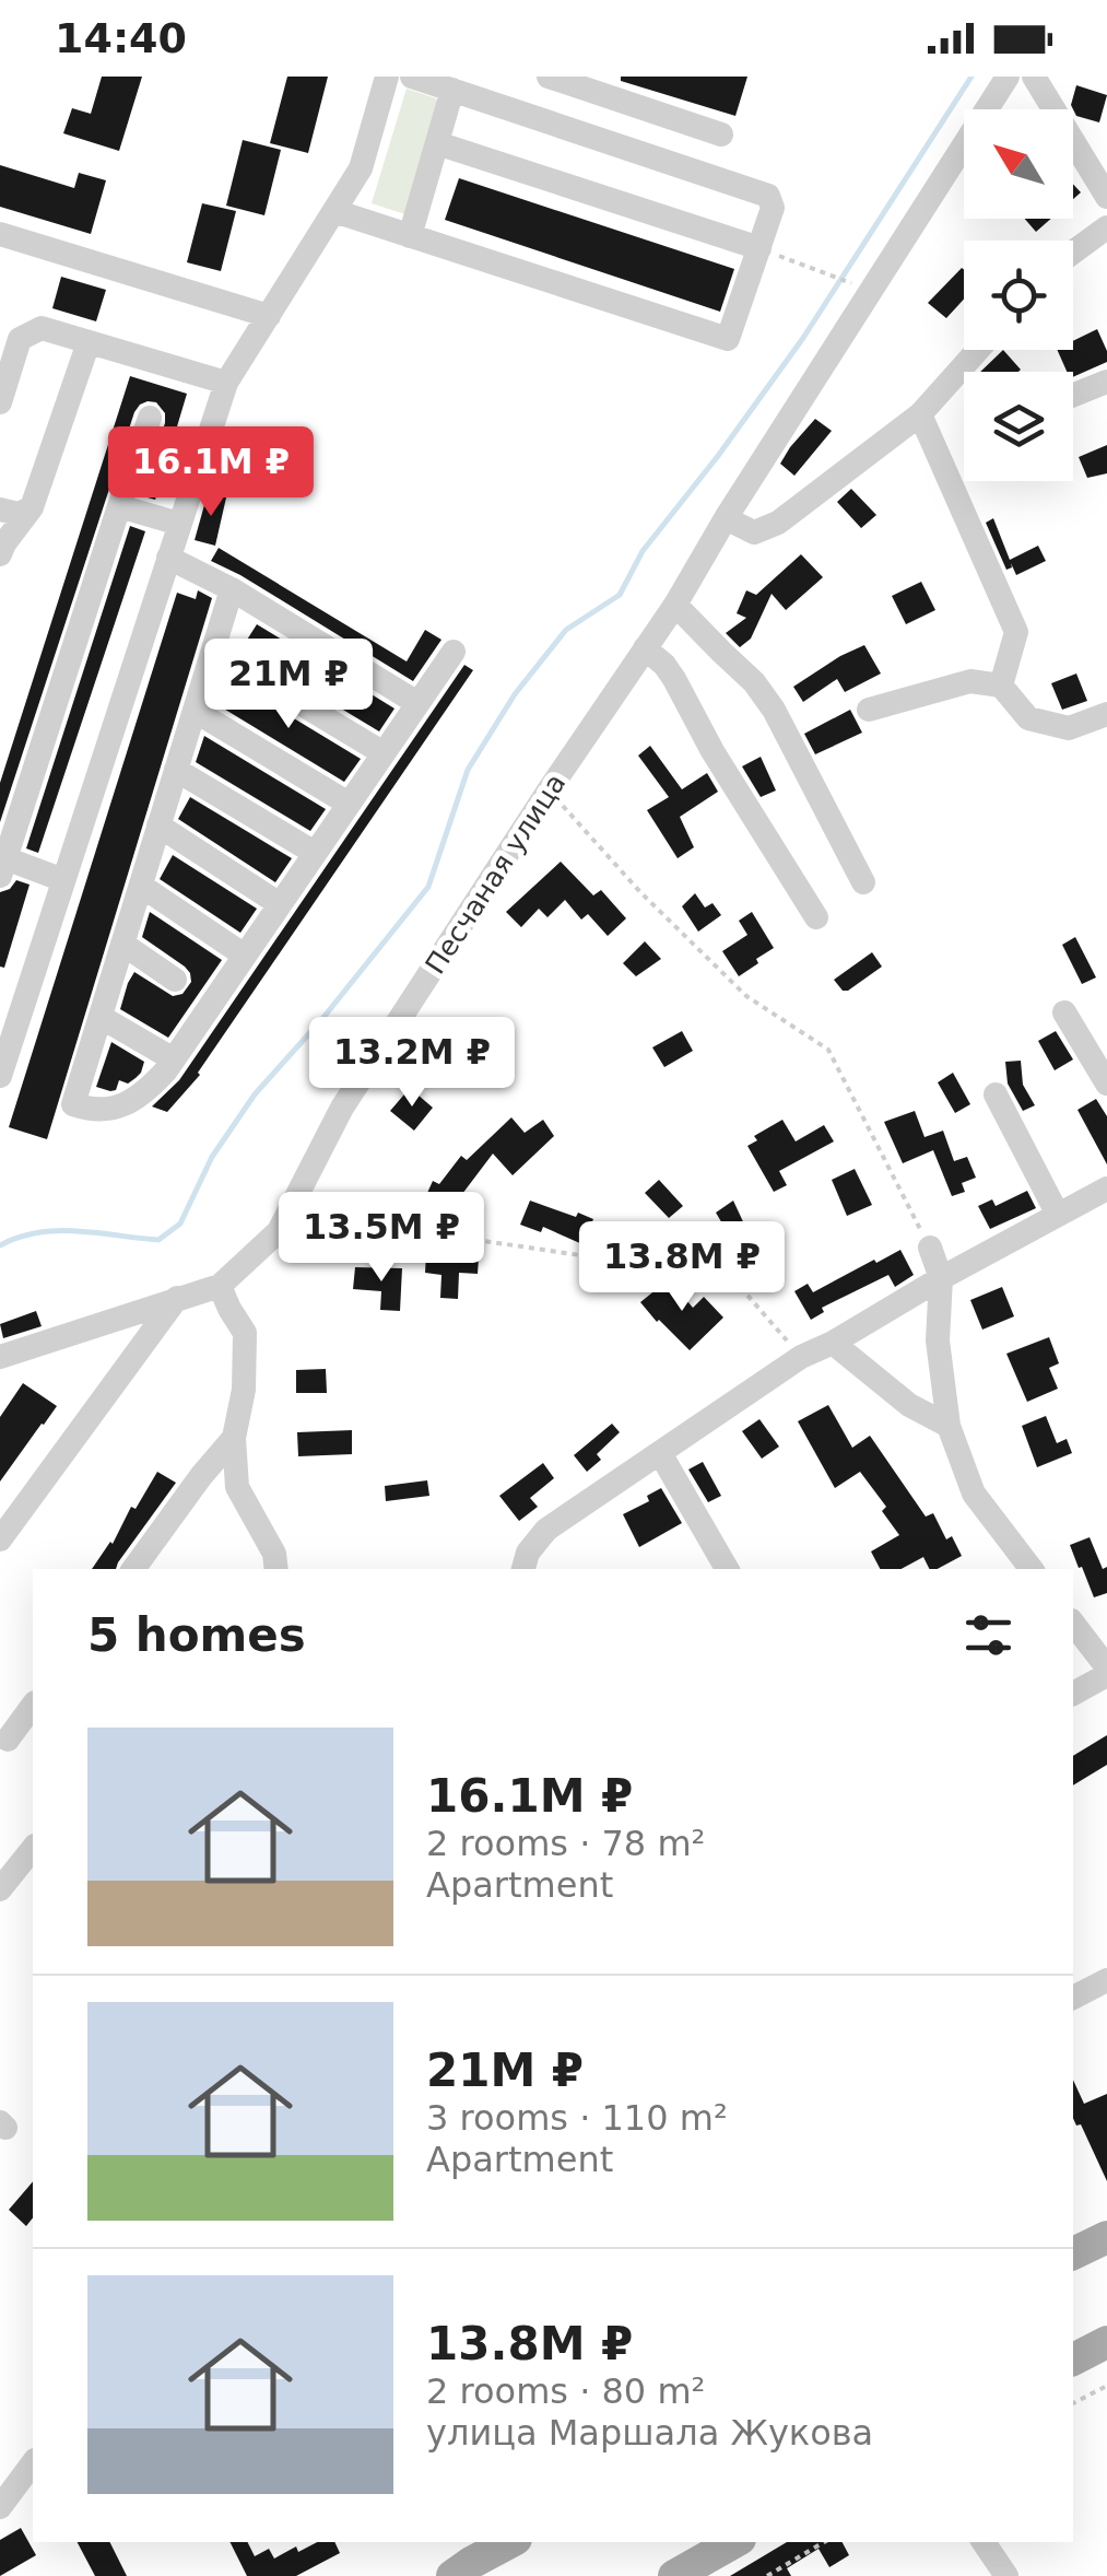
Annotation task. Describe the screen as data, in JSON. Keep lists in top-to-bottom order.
{
  "streets": {
    "street": ["Песчаная улица"]
  },
  "north": "top left",
  "page": {
    "status": "14:40",
    "price": [
      "16.1M ₽",
      "21M ₽",
      "13.2M ₽",
      "13.5M ₽",
      "13.8M ₽"
    ],
    "heading": "5 homes",
    "list": [
      {
        "name": "16.1M ₽",
        "note": "2 rooms · 78 m² · Apartment"
      },
      {
        "name": "21M ₽",
        "note": "3 rooms · 110 m² · Apartment"
      },
      {
        "name": "13.8M ₽",
        "note": "2 rooms · 80 m² · улица Маршала Жукова"
      }
    ]
  }
}
